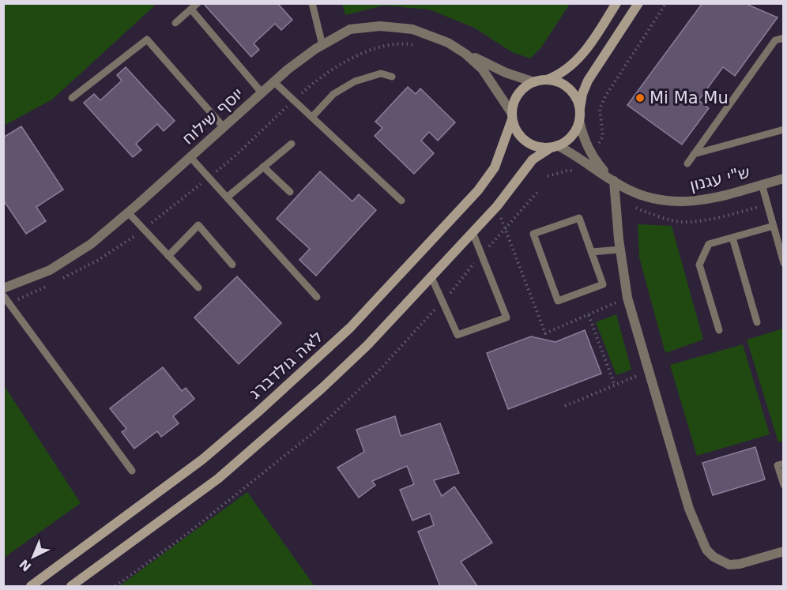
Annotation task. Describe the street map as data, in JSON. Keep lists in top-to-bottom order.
{
  "streets": {
    "street": ["יוסף שילוח", "ש\"י עגנון", "לאה גולדברג"]
  },
  "crossings": [
    ["ש\"י עגנון", "לאה גולדברג"]
  ],
  "places": ["Mi Ma Mu"],
  "north": "bottom left"
}
